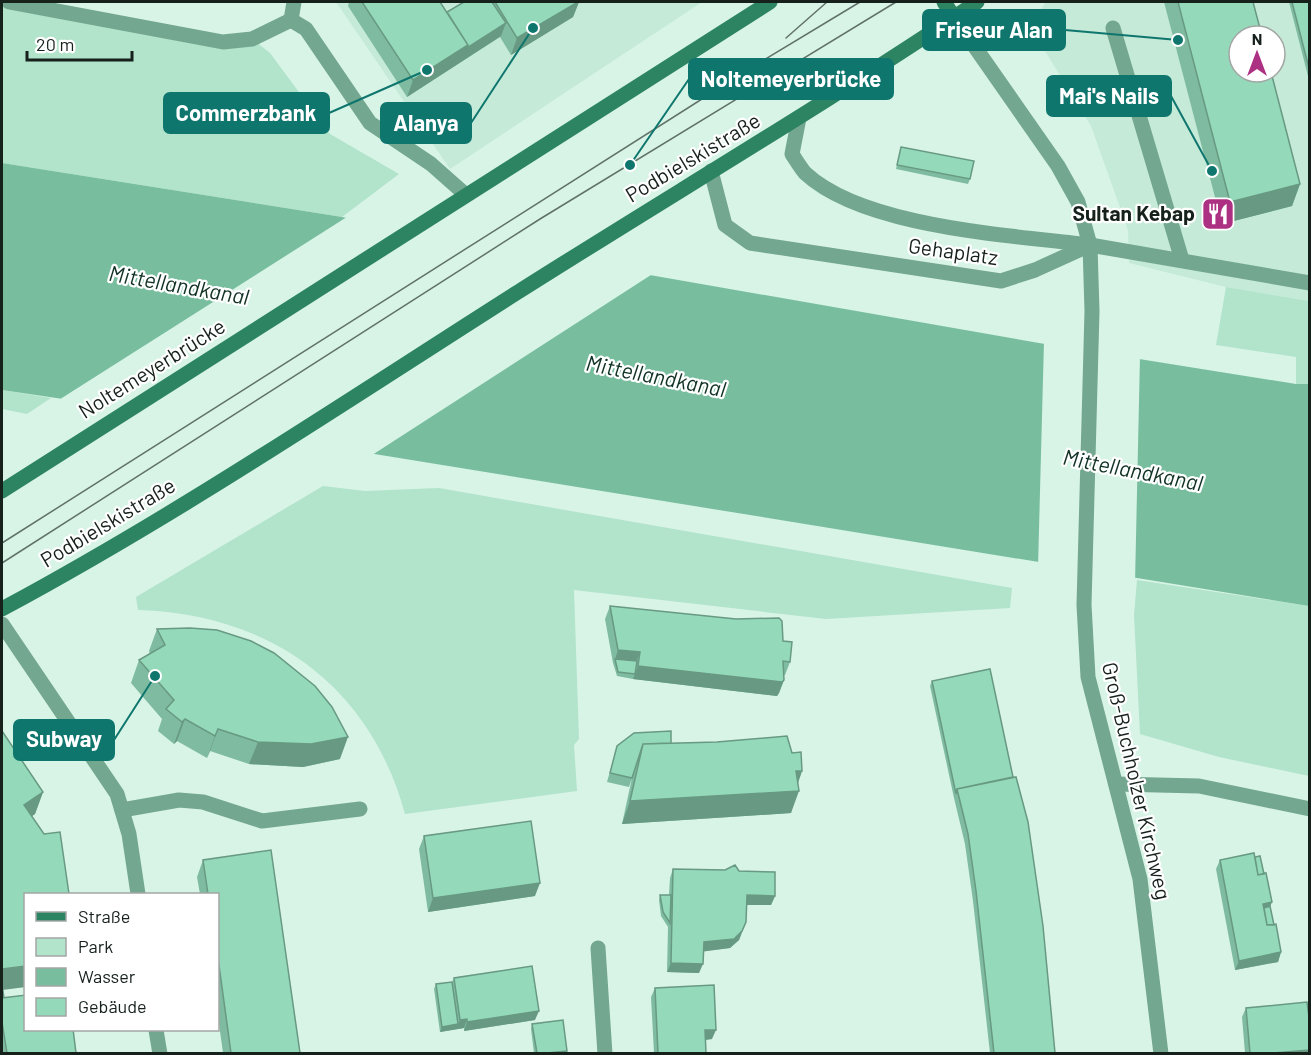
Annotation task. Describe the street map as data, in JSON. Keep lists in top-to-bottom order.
{
  "streets": {
    "main road": ["Podbielskistraße", "Noltemeyerbrücke"],
    "street": ["Gehaplatz", "Groß-Buchholzer Kirchweg"]
  },
  "crossings": [
    ["Podbielskistraße", "Gehaplatz"],
    ["Podbielskistraße", "Groß-Buchholzer Kirchweg"],
    ["Gehaplatz", "Groß-Buchholzer Kirchweg"]
  ],
  "water": ["Mittellandkanal"],
  "places": {
    "other": [
      "Alanya",
      "Friseur Alan",
      "Commerzbank",
      "Noltemeyerbrücke",
      "Mai's Nails",
      "Subway"
    ],
    "restaurant": ["Sultan Kebap"]
  },
  "legend": [
    "Straße",
    "Park",
    "Wasser",
    "Gebäude"
  ],
  "scale_bar": "20 m",
  "north": "top"
}
